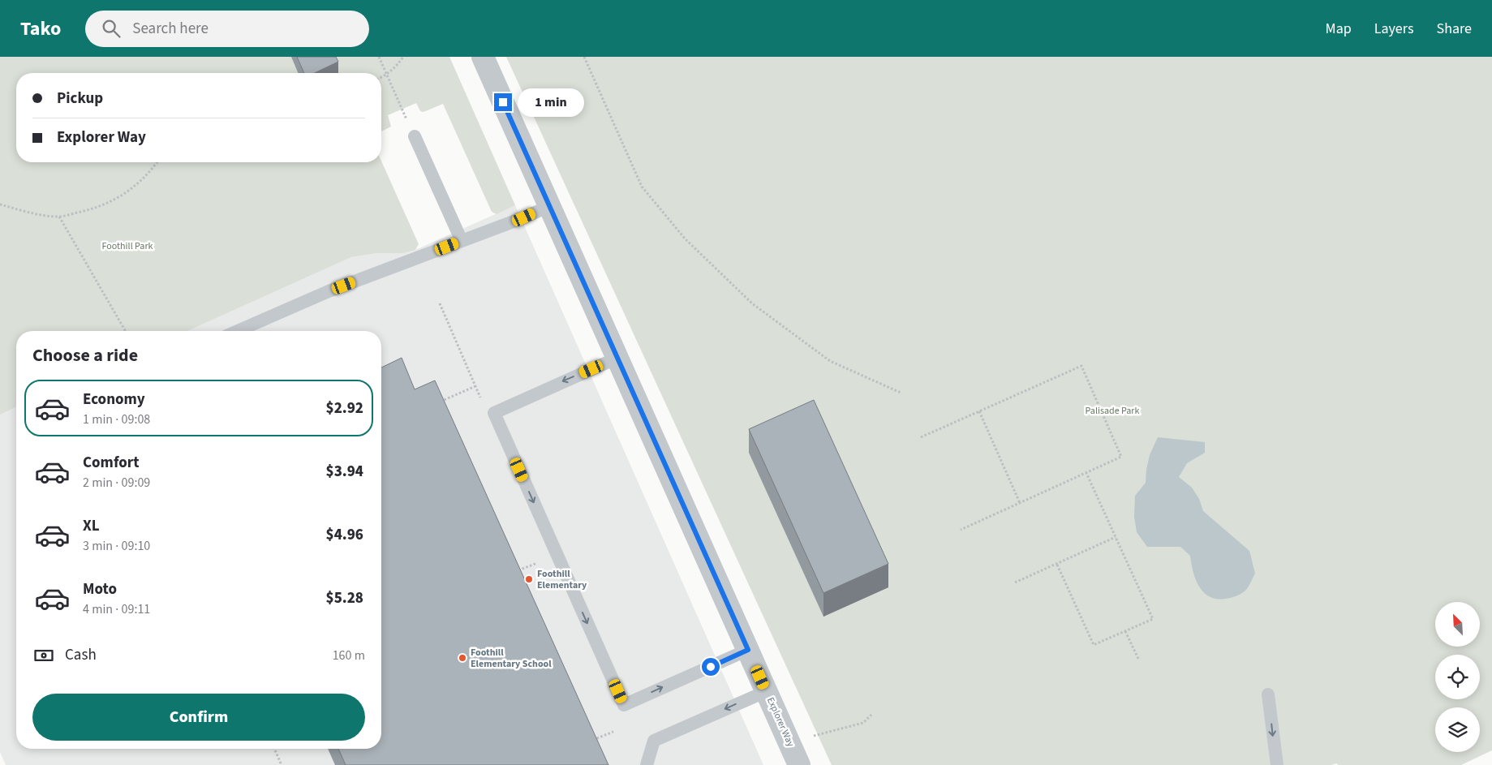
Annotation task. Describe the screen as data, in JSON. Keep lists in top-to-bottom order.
{
  "streets": {
    "street": ["Explorer Way"]
  },
  "parks": ["Foothill Park", "Palisade Park"],
  "places": ["Foothill Elementary", "Foothill Elementary School"],
  "north": "top left",
  "page": {
    "header": "Tako",
    "search": "Search here",
    "nav": ["Map", "Layers", "Share"],
    "banner": ["Pickup", "Explorer Way"],
    "bubble": "1 min",
    "heading": "Choose a ride",
    "list": [
      {
        "name": "Economy",
        "note": "1 min · 09:08",
        "value": "$2.92"
      },
      {
        "name": "Comfort",
        "note": "2 min · 09:09",
        "value": "$3.94"
      },
      {
        "name": "XL",
        "note": "3 min · 09:10",
        "value": "$4.96"
      },
      {
        "name": "Moto",
        "note": "4 min · 09:11",
        "value": "$5.28"
      }
    ],
    "pay": ["Cash", "160 m"],
    "buttons": "Confirm"
  }
}
